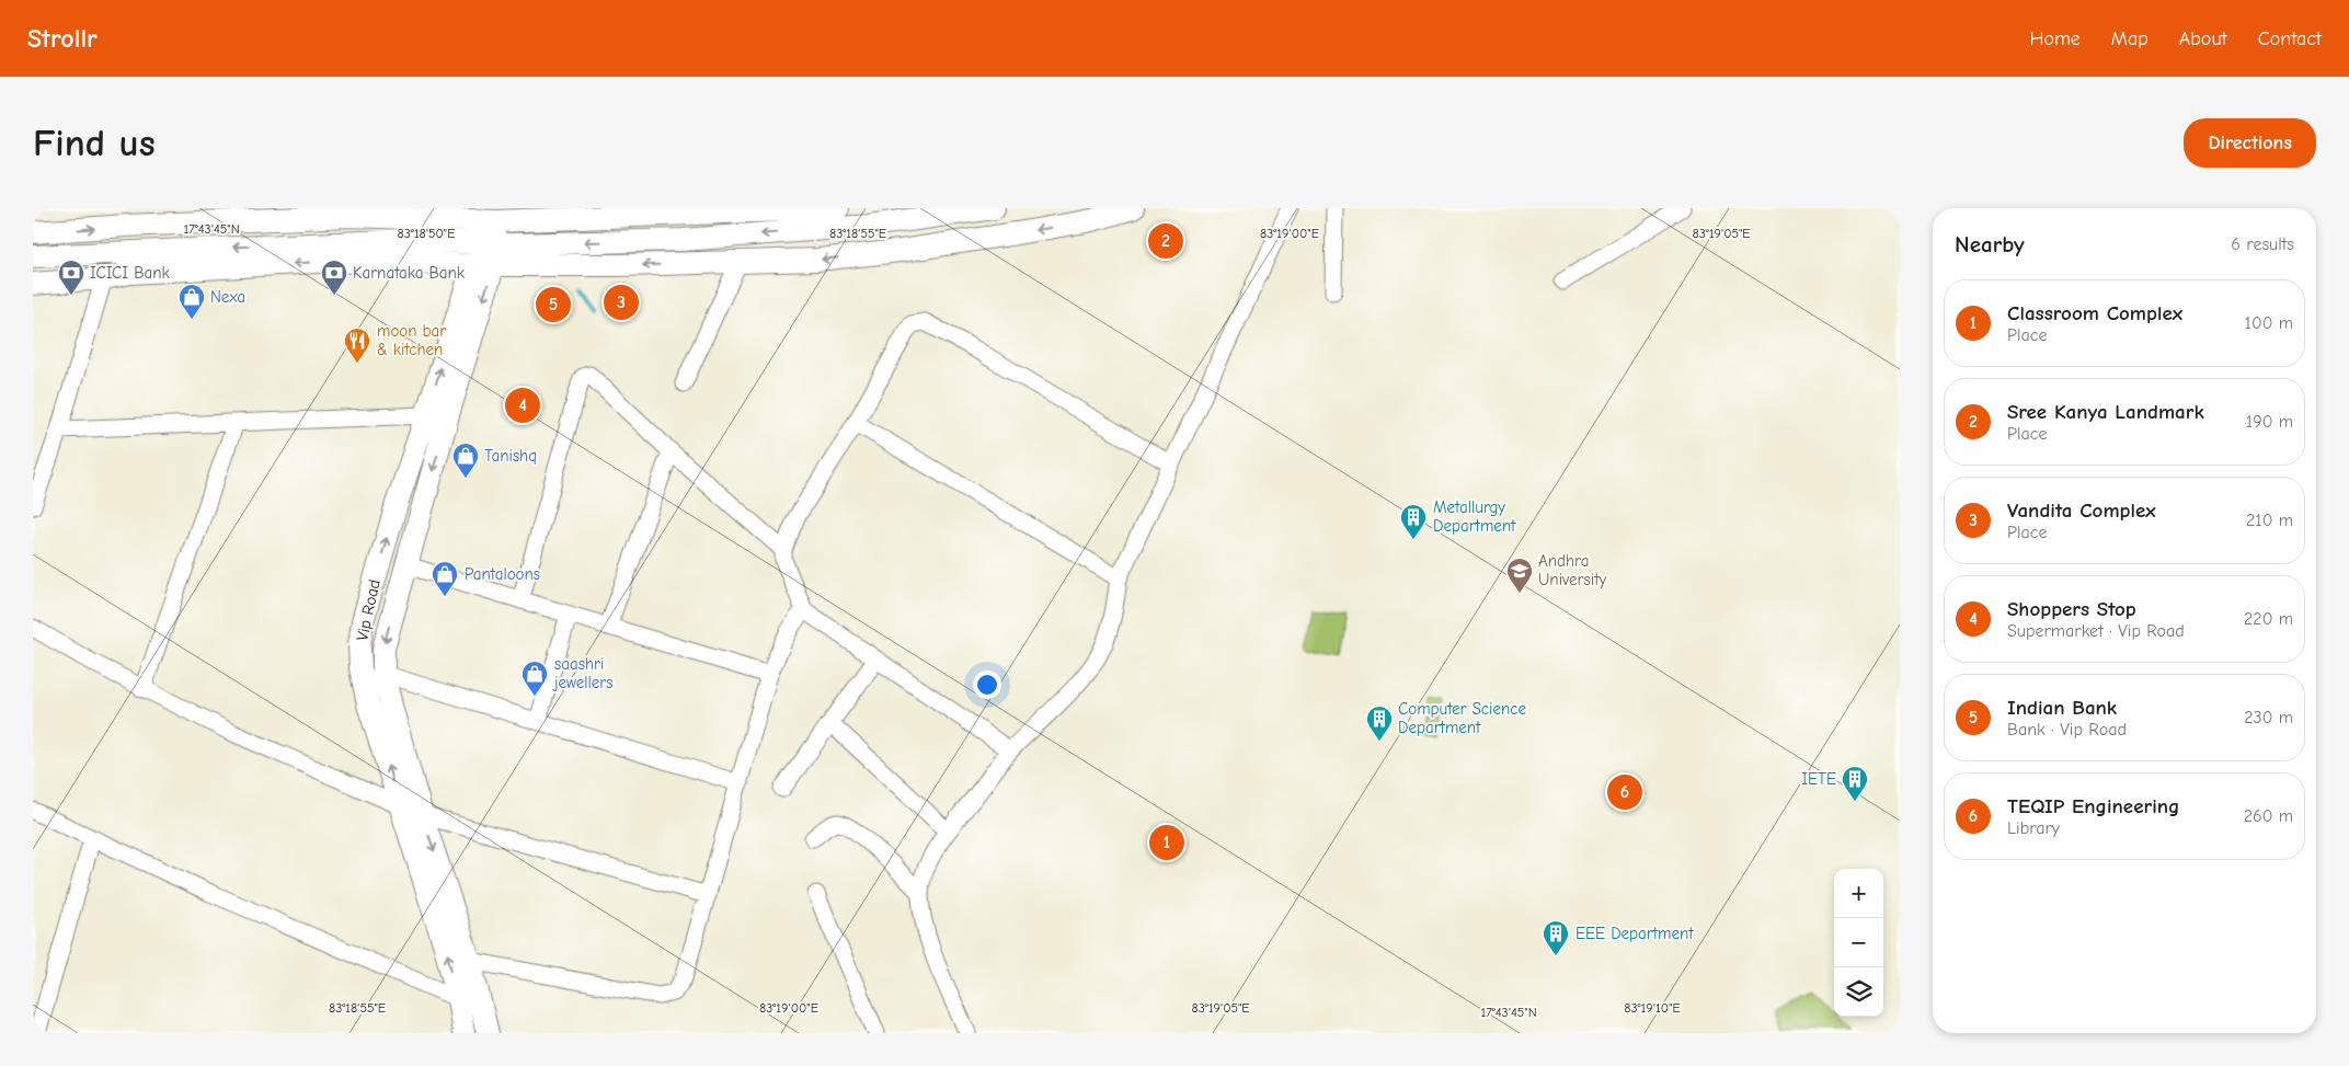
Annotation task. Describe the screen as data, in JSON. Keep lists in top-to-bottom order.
{
  "streets": {
    "main road": ["Vip Road"]
  },
  "places": {
    "bank": ["ICICI Bank", "Karnataka Bank"],
    "shop": [
      "Nexa",
      "Tanishq",
      "Pantaloons",
      "saashri jewellers"
    ],
    "restaurant": ["moon bar & kitchen"],
    "building": [
      "Metallurgy Department",
      "Computer Science Department",
      "IETE",
      "EEE Department"
    ],
    "school or university": ["Andhra University"]
  },
  "page": {
    "header": "Strollr",
    "nav": [
      "Home",
      "Map",
      "About",
      "Contact"
    ],
    "buttons": "Directions",
    "title": "Find us",
    "heading": ["Nearby", "6 results"],
    "pins": [
      "2",
      "3",
      "5",
      "4",
      "6",
      "1"
    ],
    "list": [
      {
        "mark": "1",
        "name": "Classroom Complex",
        "note": "Place",
        "value": "100 m"
      },
      {
        "mark": "2",
        "name": "Sree Kanya Landmark",
        "note": "Place",
        "value": "190 m"
      },
      {
        "mark": "3",
        "name": "Vandita Complex",
        "note": "Place",
        "value": "210 m"
      },
      {
        "mark": "4",
        "name": "Shoppers Stop",
        "note": "Supermarket · Vip Road",
        "value": "220 m"
      },
      {
        "mark": "5",
        "name": "Indian Bank",
        "note": "Bank · Vip Road",
        "value": "230 m"
      },
      {
        "mark": "6",
        "name": "TEQIP Engineering",
        "note": "Library",
        "value": "260 m"
      }
    ],
    "map_buttons": ["+", "−"]
  },
  "coordinates": [
    "17°43'45\"N",
    "83°18'50\"E",
    "83°18'55\"E",
    "83°19'00\"E",
    "83°19'05\"E",
    "83°19'10\"E"
  ]
}
